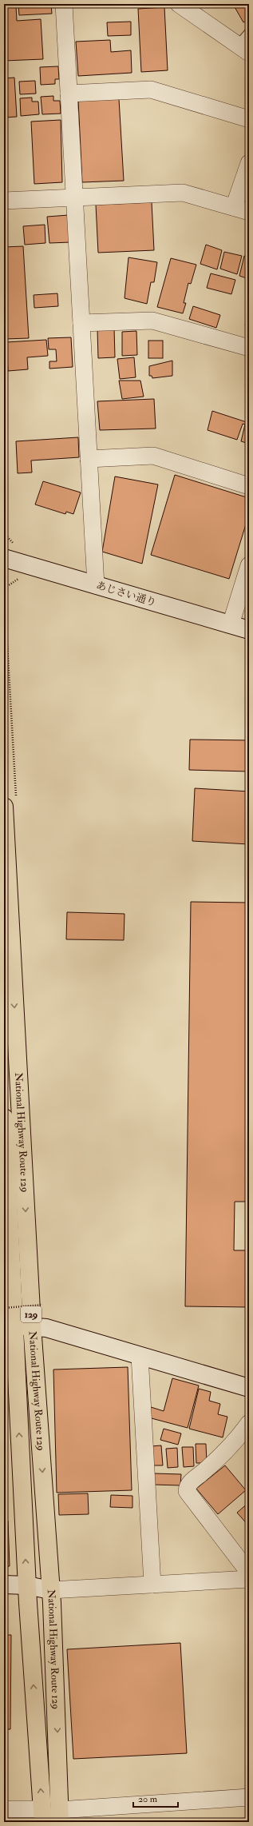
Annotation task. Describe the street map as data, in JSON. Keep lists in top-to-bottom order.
{
  "streets": {
    "highway": ["National Highway Route 129", "129"],
    "street": ["あじさい通り"]
  },
  "scale_bar": "20 m"
}
